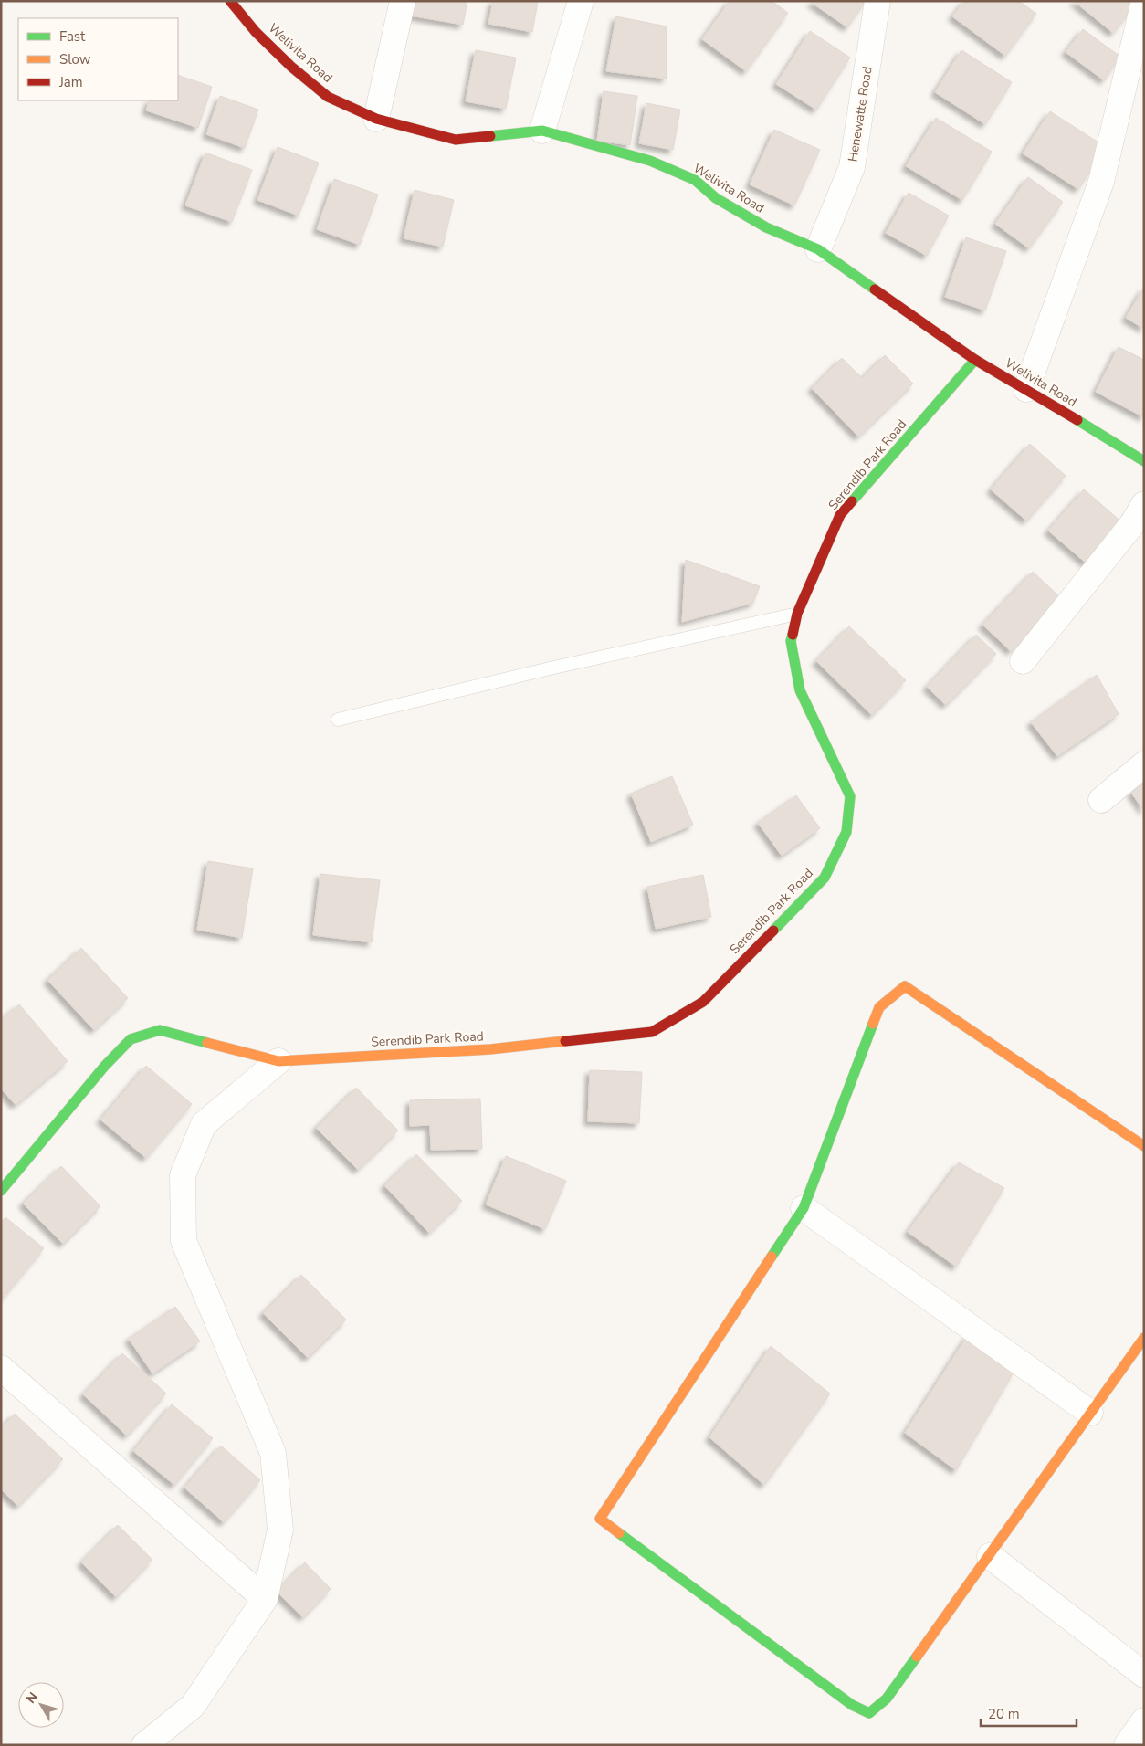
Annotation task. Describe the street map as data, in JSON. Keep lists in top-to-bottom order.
{
  "streets": {
    "street": ["Welivita Road", "Henewatte Road", "Serendib Park Road"]
  },
  "crossings": [
    ["Welivita Road", "Henewatte Road"],
    ["Welivita Road", "Serendib Park Road"]
  ],
  "legend": ["Fast", "Slow", "Jam"],
  "scale_bar": "20 m",
  "north": "top left"
}
